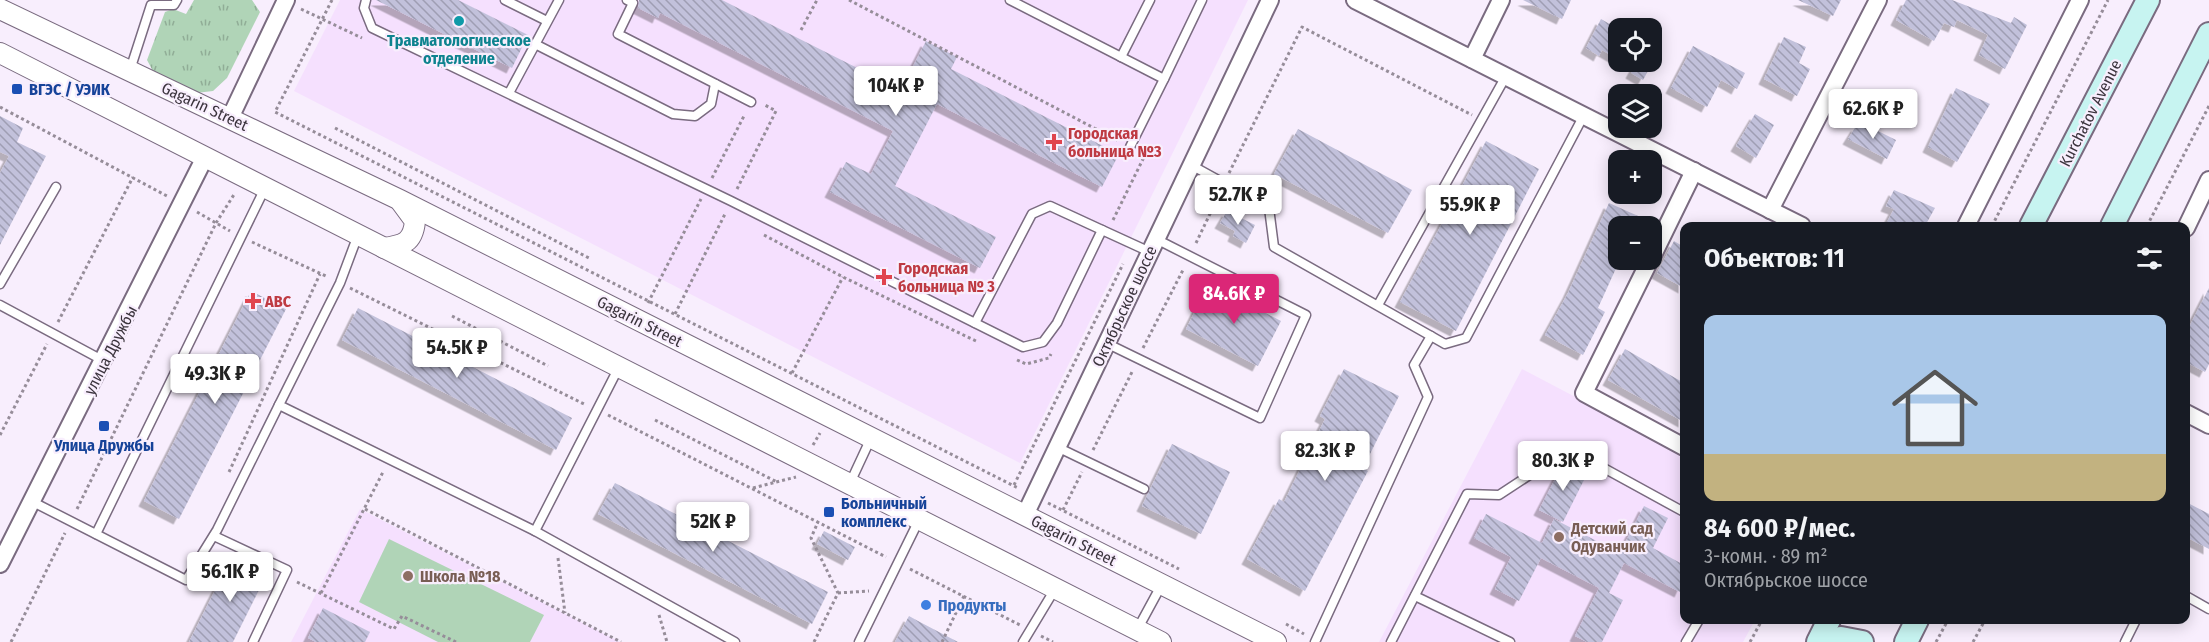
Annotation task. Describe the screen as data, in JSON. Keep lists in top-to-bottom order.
{
  "streets": {
    "main road": ["Kurchatov Avenue"],
    "street": ["Gagarin Street", "Октябрьское шоссе", "улица Дружбы"]
  },
  "crossings": [
    ["Gagarin Street", "Октябрьское шоссе"]
  ],
  "places": {
    "other": [
      "Травматологическое отделение",
      "Детский сад Одуванчик",
      "Школа №18",
      "Продукты"
    ],
    "transit": ["ВГЭС / УЭИК", "Улица Дружбы", "Больничный комплекс"],
    "health": ["Городская больница №3", "Городская больница № 3", "ABC"]
  },
  "page": {
    "map_buttons": ["+", "−"],
    "price": [
      "104K ₽",
      "62.6K ₽",
      "52.7K ₽",
      "55.9K ₽",
      "84.6K ₽",
      "54.5K ₽",
      "49.3K ₽",
      "82.3K ₽",
      "80.3K ₽",
      "52K ₽",
      "56.1K ₽"
    ],
    "heading": "Объектов: 11",
    "list": [
      {
        "name": "84 600 ₽/мес.",
        "note": "3-комн. · 89 m² · Октябрьское шоссе"
      }
    ]
  }
}
